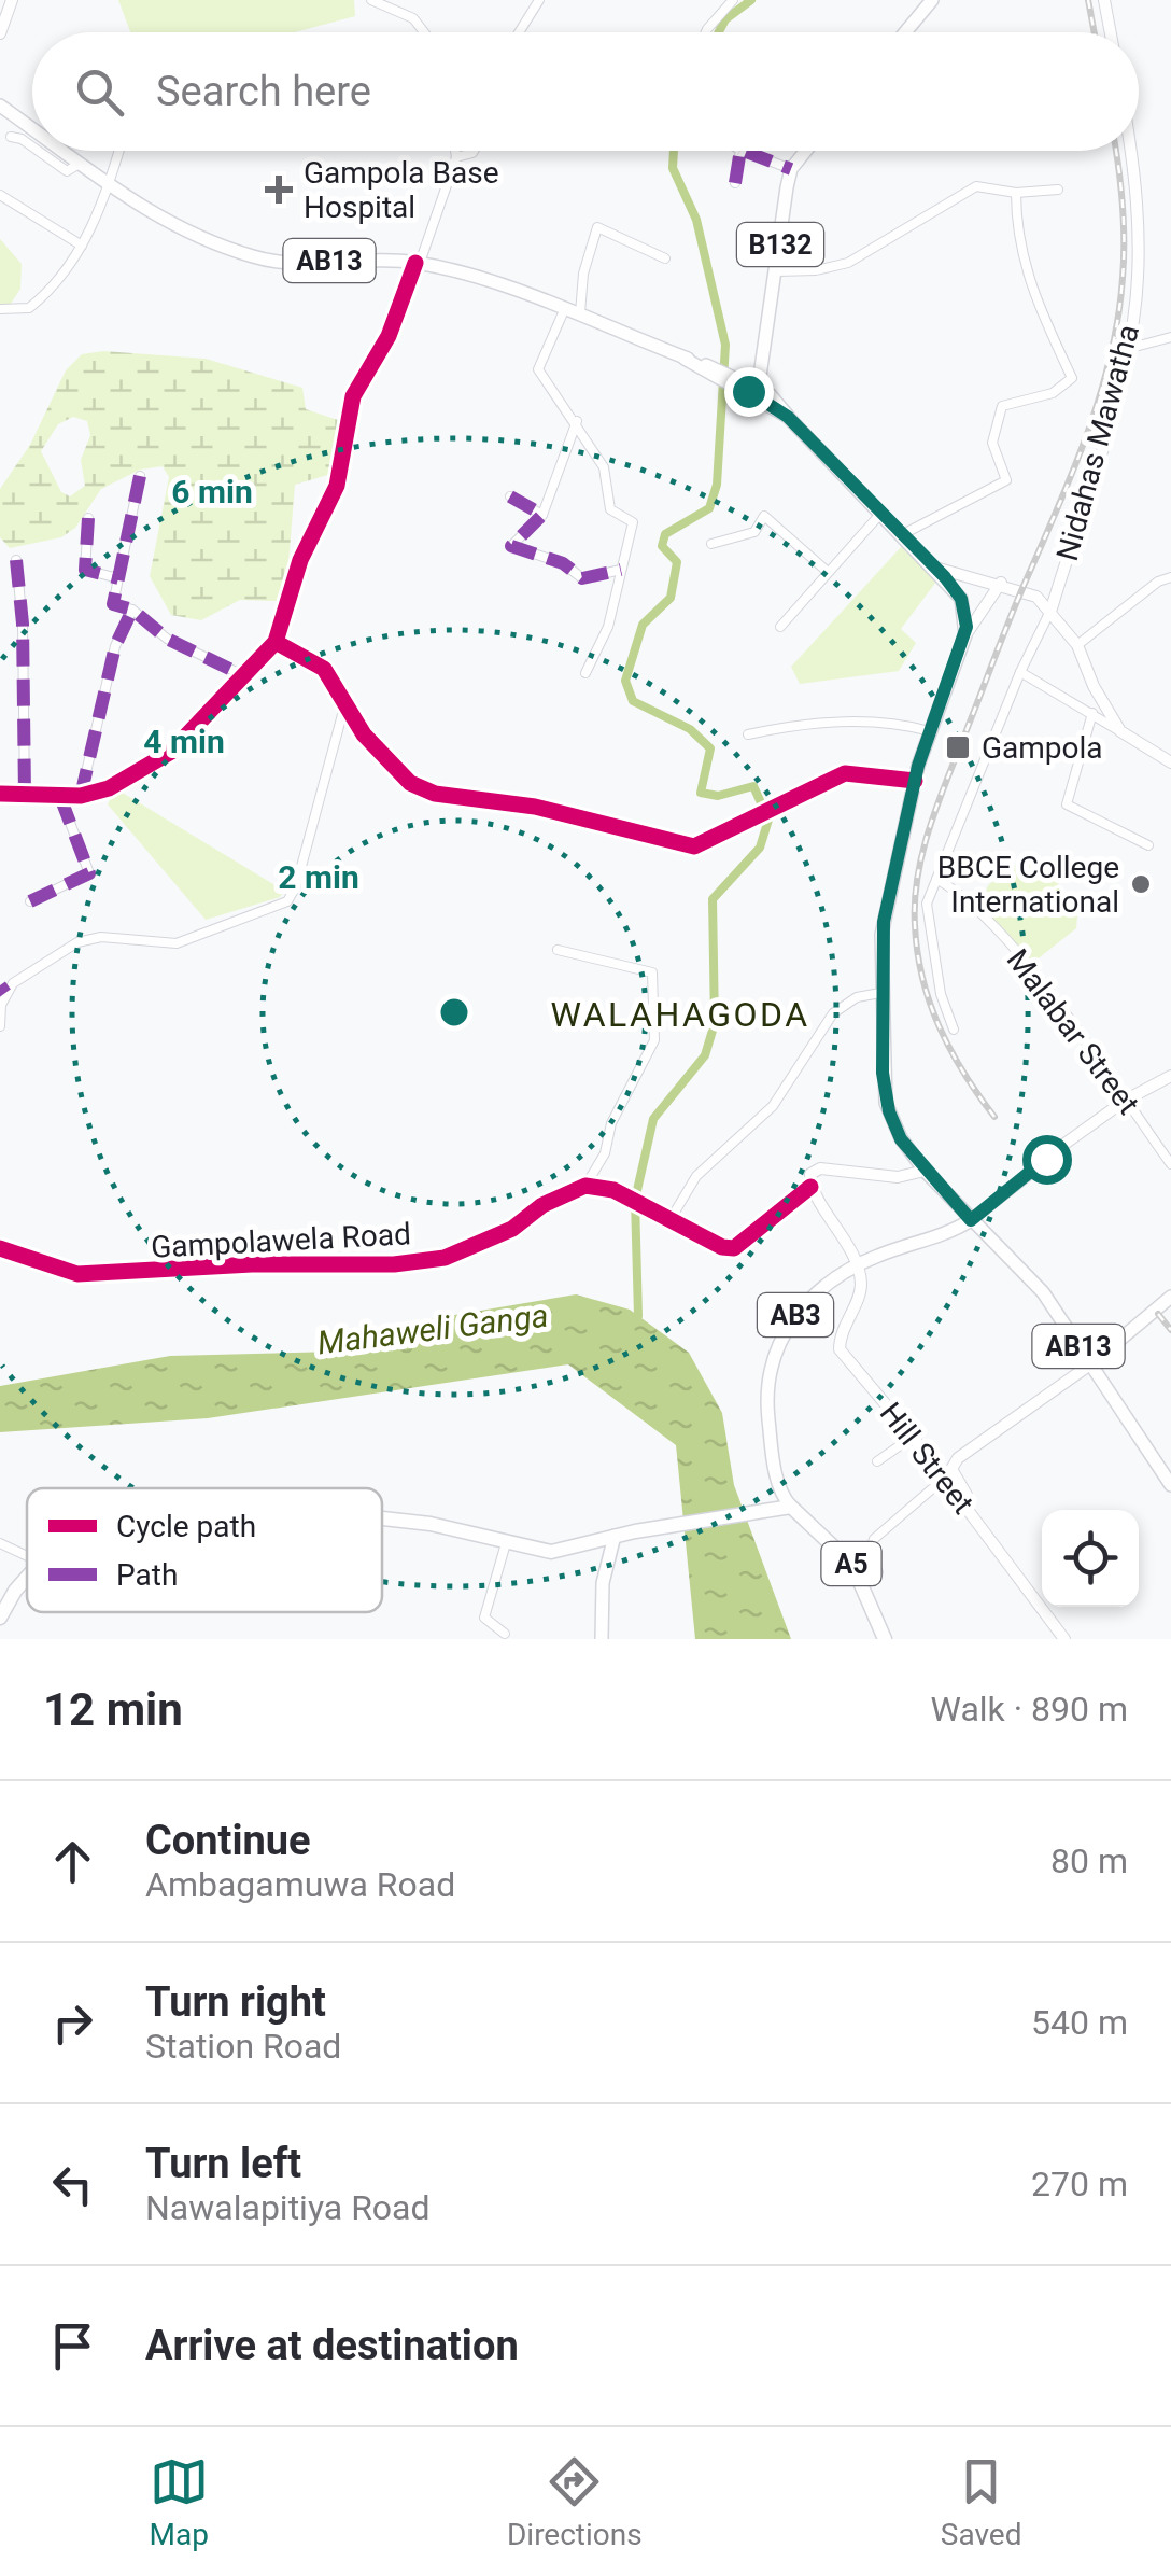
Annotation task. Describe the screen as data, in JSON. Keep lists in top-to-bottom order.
{
  "streets": {
    "highway": ["A5"],
    "main road": ["B132", "AB13", "AB3"],
    "street": [
      "Nidahas Mawatha",
      "Malabar Street",
      "Gampolawela Road",
      "Hill Street"
    ]
  },
  "crossings": [
    ["B132", "AB13"],
    ["AB13", "Nidahas Mawatha"],
    ["AB13", "AB3"],
    ["AB3", "Hill Street"],
    ["AB3", "A5"]
  ],
  "districts": ["WALAHAGODA"],
  "water": ["Mahaweli Ganga"],
  "places": {
    "health": ["Gampola Base Hospital"],
    "transit": ["Gampola"],
    "other": ["BBCE College International"]
  },
  "legend": ["Cycle path", "Path"],
  "page": {
    "search": "Search here",
    "heading": ["12 min", "Walk · 890 m"],
    "list": [
      ["Continue", "Ambagamuwa Road", "80 m"],
      ["Turn right", "Station Road", "540 m"],
      ["Turn left", "Nawalapitiya Road", "270 m"],
      "Arrive at destination"
    ],
    "nav": ["Map", "Directions", "Saved"]
  },
  "rings": ["6 min", "4 min", "2 min"]
}
